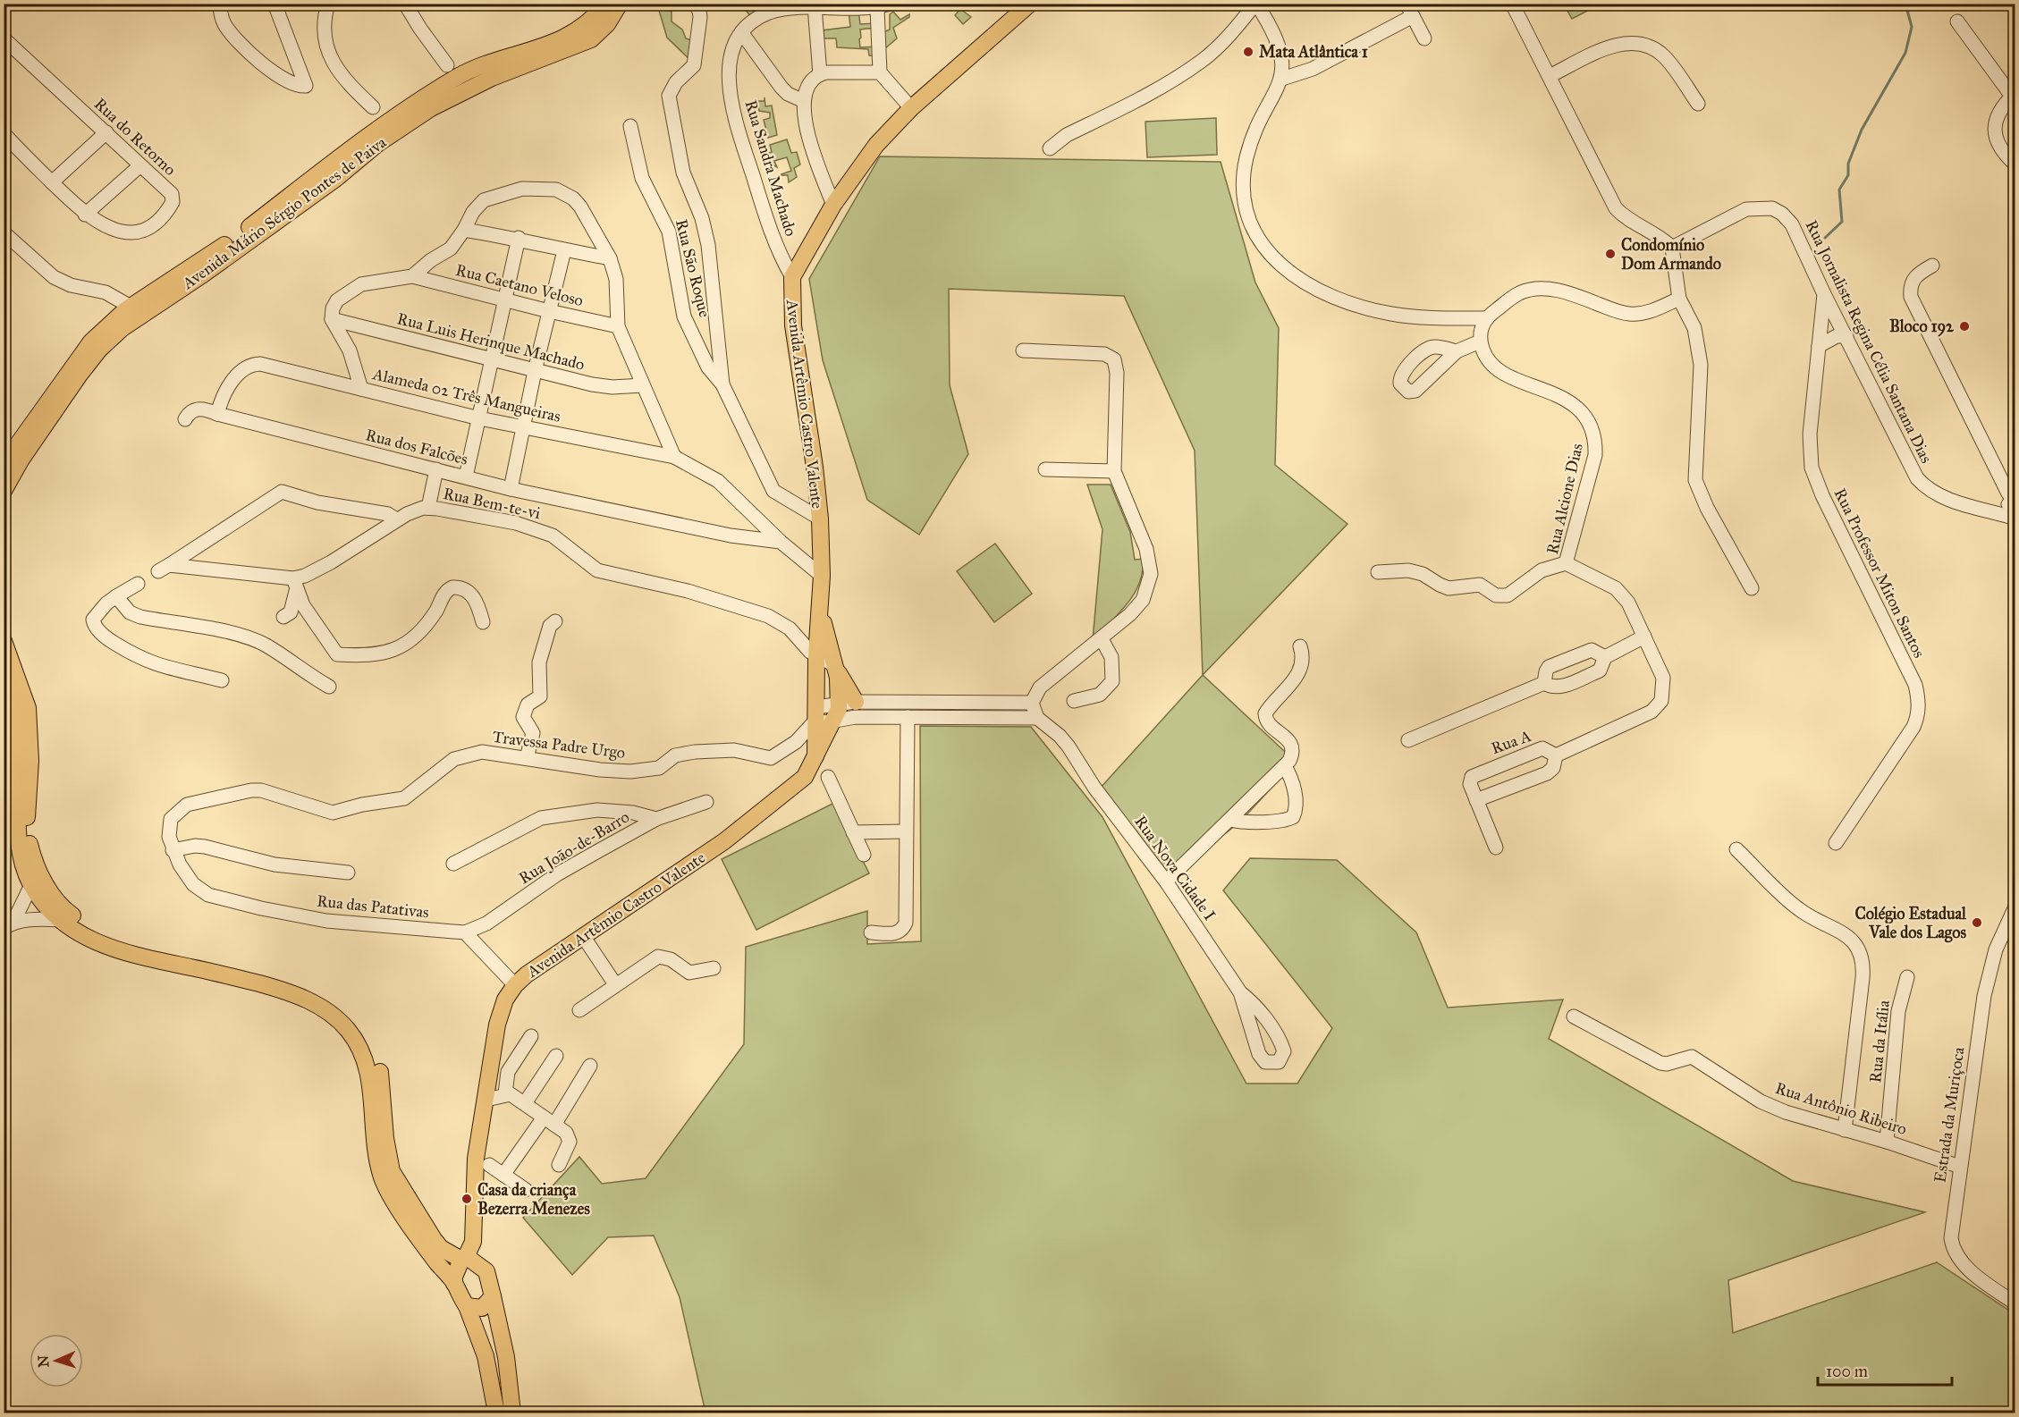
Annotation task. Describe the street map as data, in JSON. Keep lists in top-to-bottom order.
{
  "streets": {
    "main road": ["Avenida Mário Sérgio Pontes de Paiva", "Avenida Artêmio Castro Valente"],
    "street": [
      "Rua do Retorno",
      "Rua Sandra Machado",
      "Rua São Roque",
      "Rua Caetano Veloso",
      "Rua Luis Herinque Machado",
      "Rua Jornalista Regina Célia Santana Dias",
      "Alameda 02 Três Mangueiras",
      "Rua dos Falcões",
      "Rua Alcione Dias",
      "Rua Bem-te-vi",
      "Rua Professor Miton Santos",
      "Rua A",
      "Travessa Padre Urgo",
      "Rua João-de-Barro",
      "Rua Nova Cidade I",
      "Rua das Patativas",
      "Rua da Itália",
      "Rua Antônio Ribeiro",
      "Estrada da Muriçoca"
    ]
  },
  "crossings": [
    ["Rua Sandra Machado", "Avenida Artêmio Castro Valente"],
    ["Rua Luis Herinque Machado", "Alameda 02 Três Mangueiras"],
    ["Rua Jornalista Regina Célia Santana Dias", "Rua Professor Miton Santos"],
    ["Alameda 02 Três Mangueiras", "Avenida Artêmio Castro Valente"],
    ["Alameda 02 Três Mangueiras", "Rua dos Falcões"],
    ["Avenida Artêmio Castro Valente", "Rua Bem-te-vi"],
    ["Avenida Artêmio Castro Valente", "Travessa Padre Urgo"],
    ["Rua Alcione Dias", "Rua A"],
    ["Travessa Padre Urgo", "Rua das Patativas"],
    ["Rua João-de-Barro", "Rua das Patativas"],
    ["Rua da Itália", "Rua Antônio Ribeiro"],
    ["Rua Antônio Ribeiro", "Estrada da Muriçoca"]
  ],
  "places": [
    "Mata Atlântica 1",
    "Condomínio Dom Armando",
    "Bloco 192",
    "Colégio Estadual Vale dos Lagos",
    "Casa da criança Bezerra Menezes"
  ],
  "scale_bar": "100 m",
  "north": "left"
}
